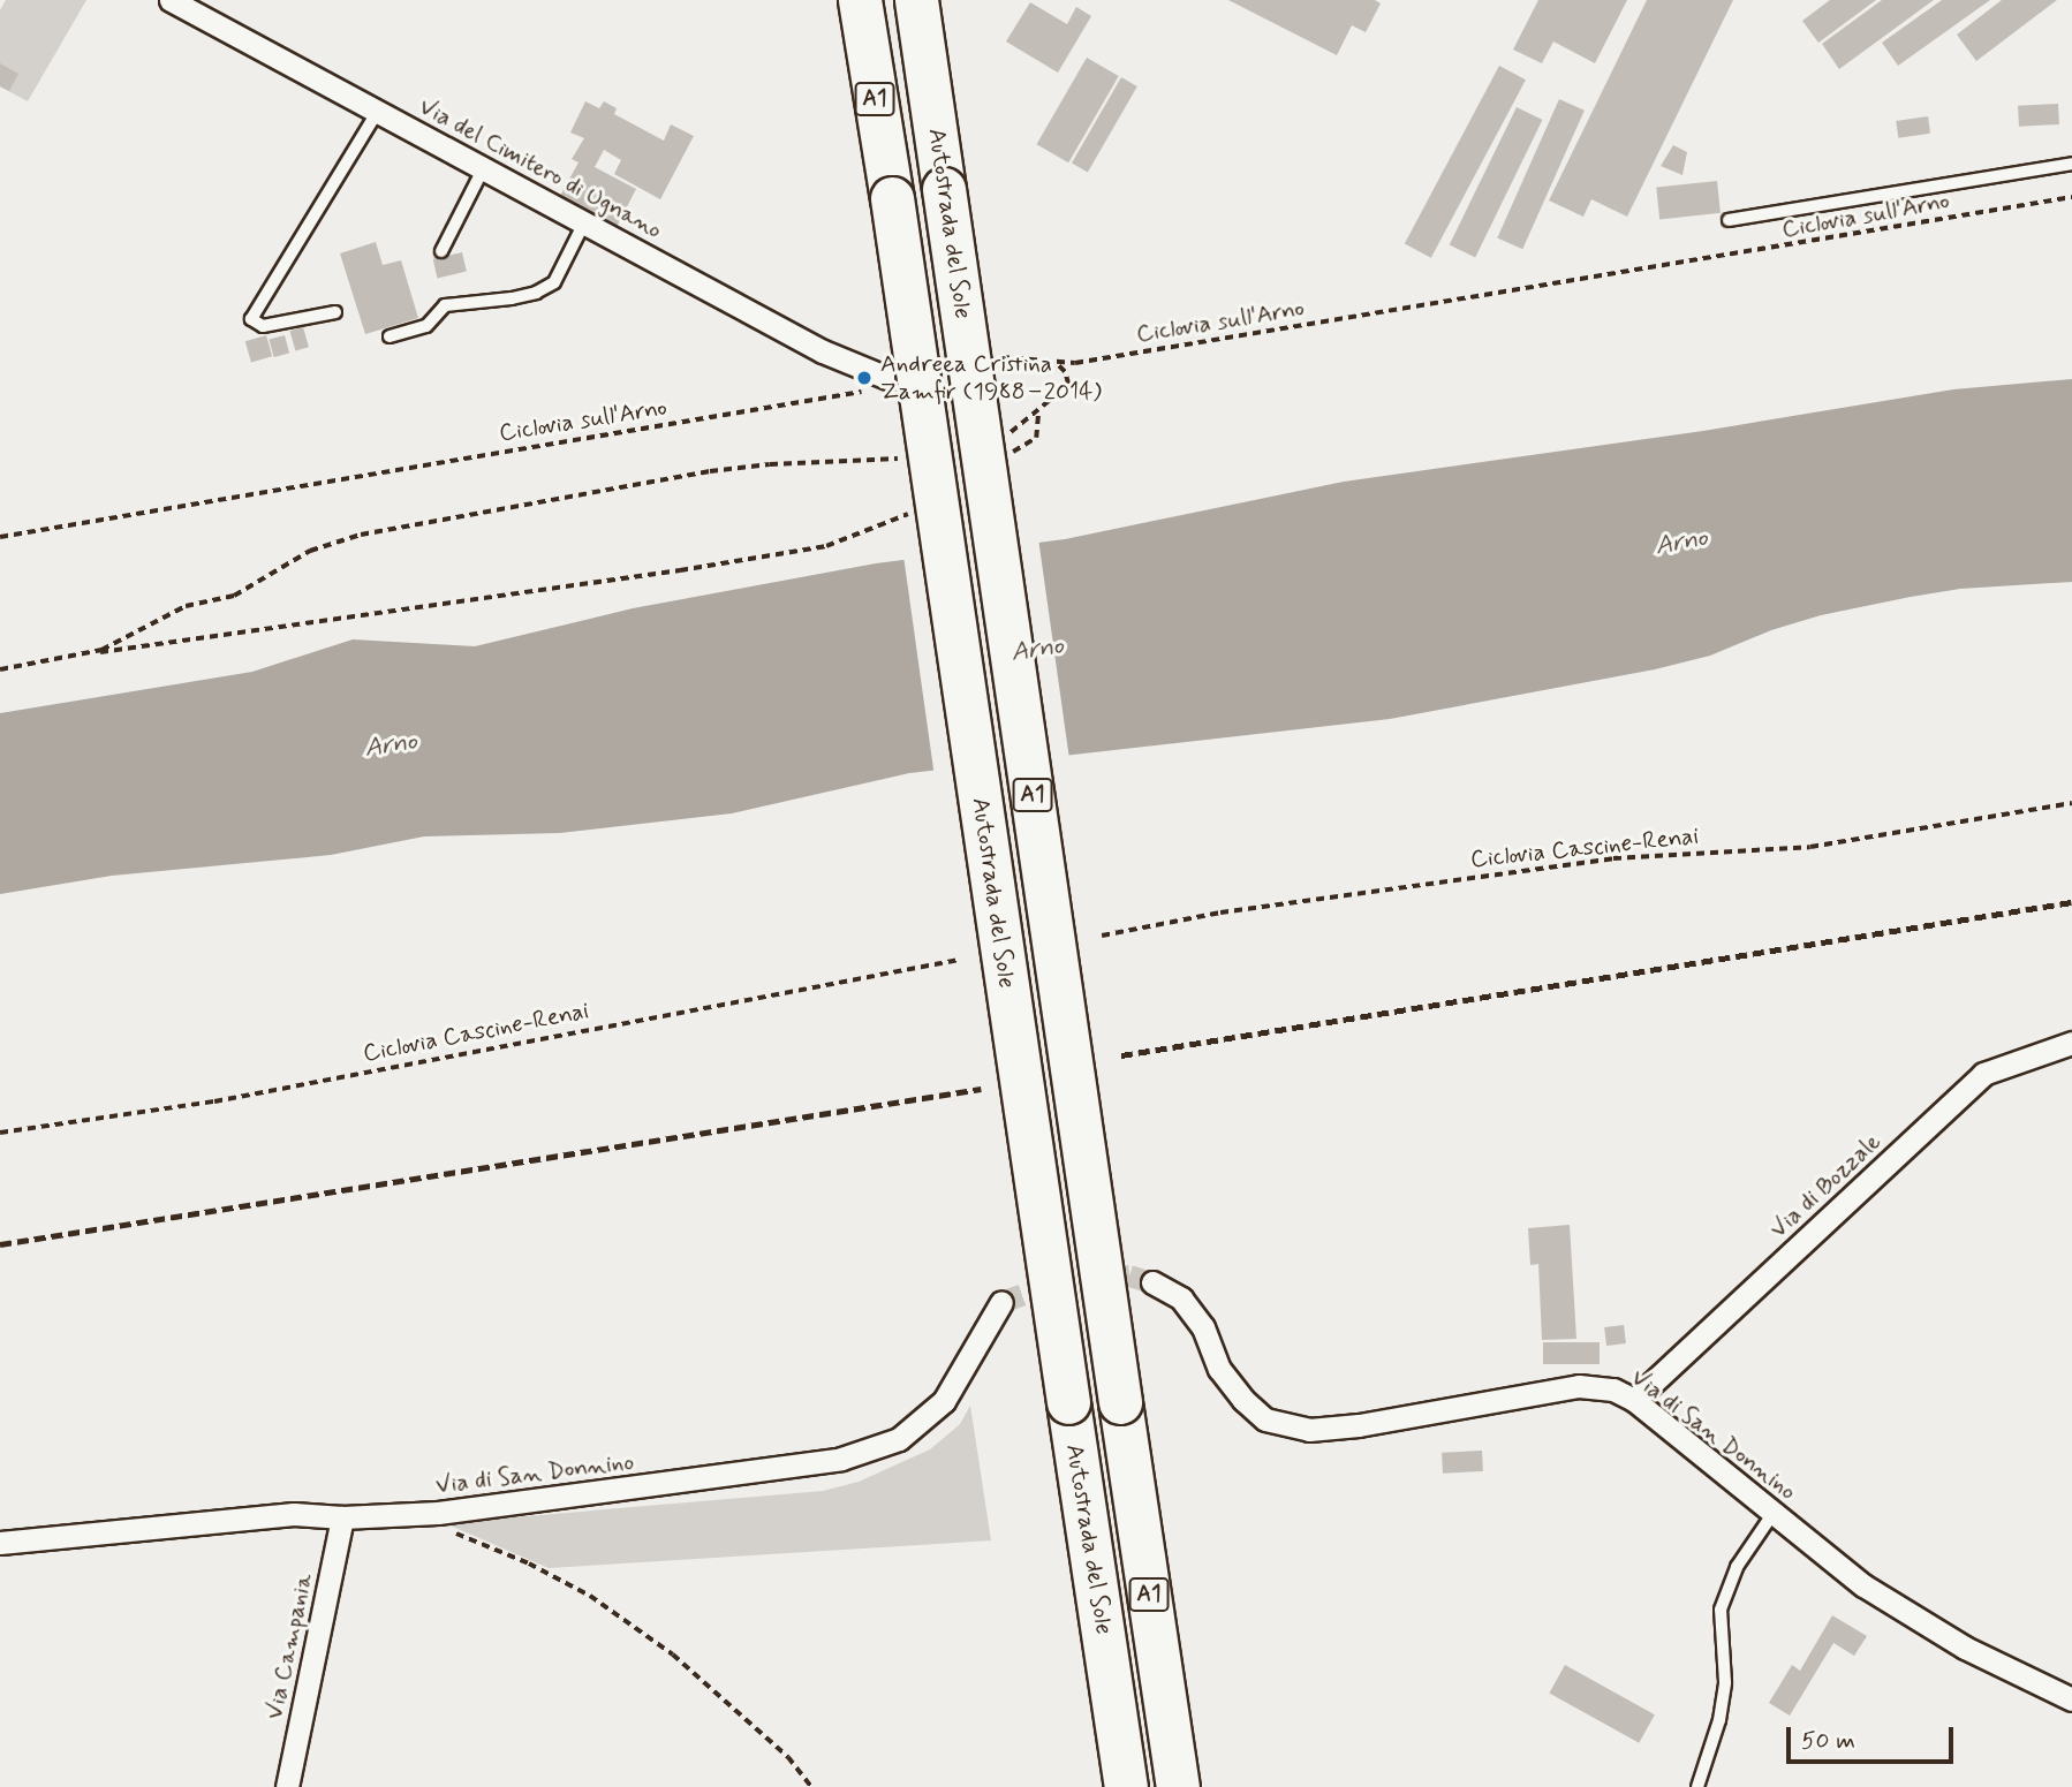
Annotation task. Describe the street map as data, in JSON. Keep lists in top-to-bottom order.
{
  "streets": {
    "highway": ["A1", "Autostrada del Sole"],
    "street": [
      "Via del Cimitero di Ugnano",
      "Via di Bozzale",
      "Via di San Donnino",
      "Via Campania"
    ],
    "path": ["Ciclovia sull'Arno", "Ciclovia Cascine-Renai"]
  },
  "crossings": [
    ["Via del Cimitero di Ugnano", "Ciclovia sull'Arno"],
    ["Via di Bozzale", "Via di San Donnino"],
    ["Via di San Donnino", "Via Campania"]
  ],
  "water": ["Arno"],
  "places": ["Andreea Cristina Zamfir (1988–2014)"],
  "scale_bar": "50 m"
}
